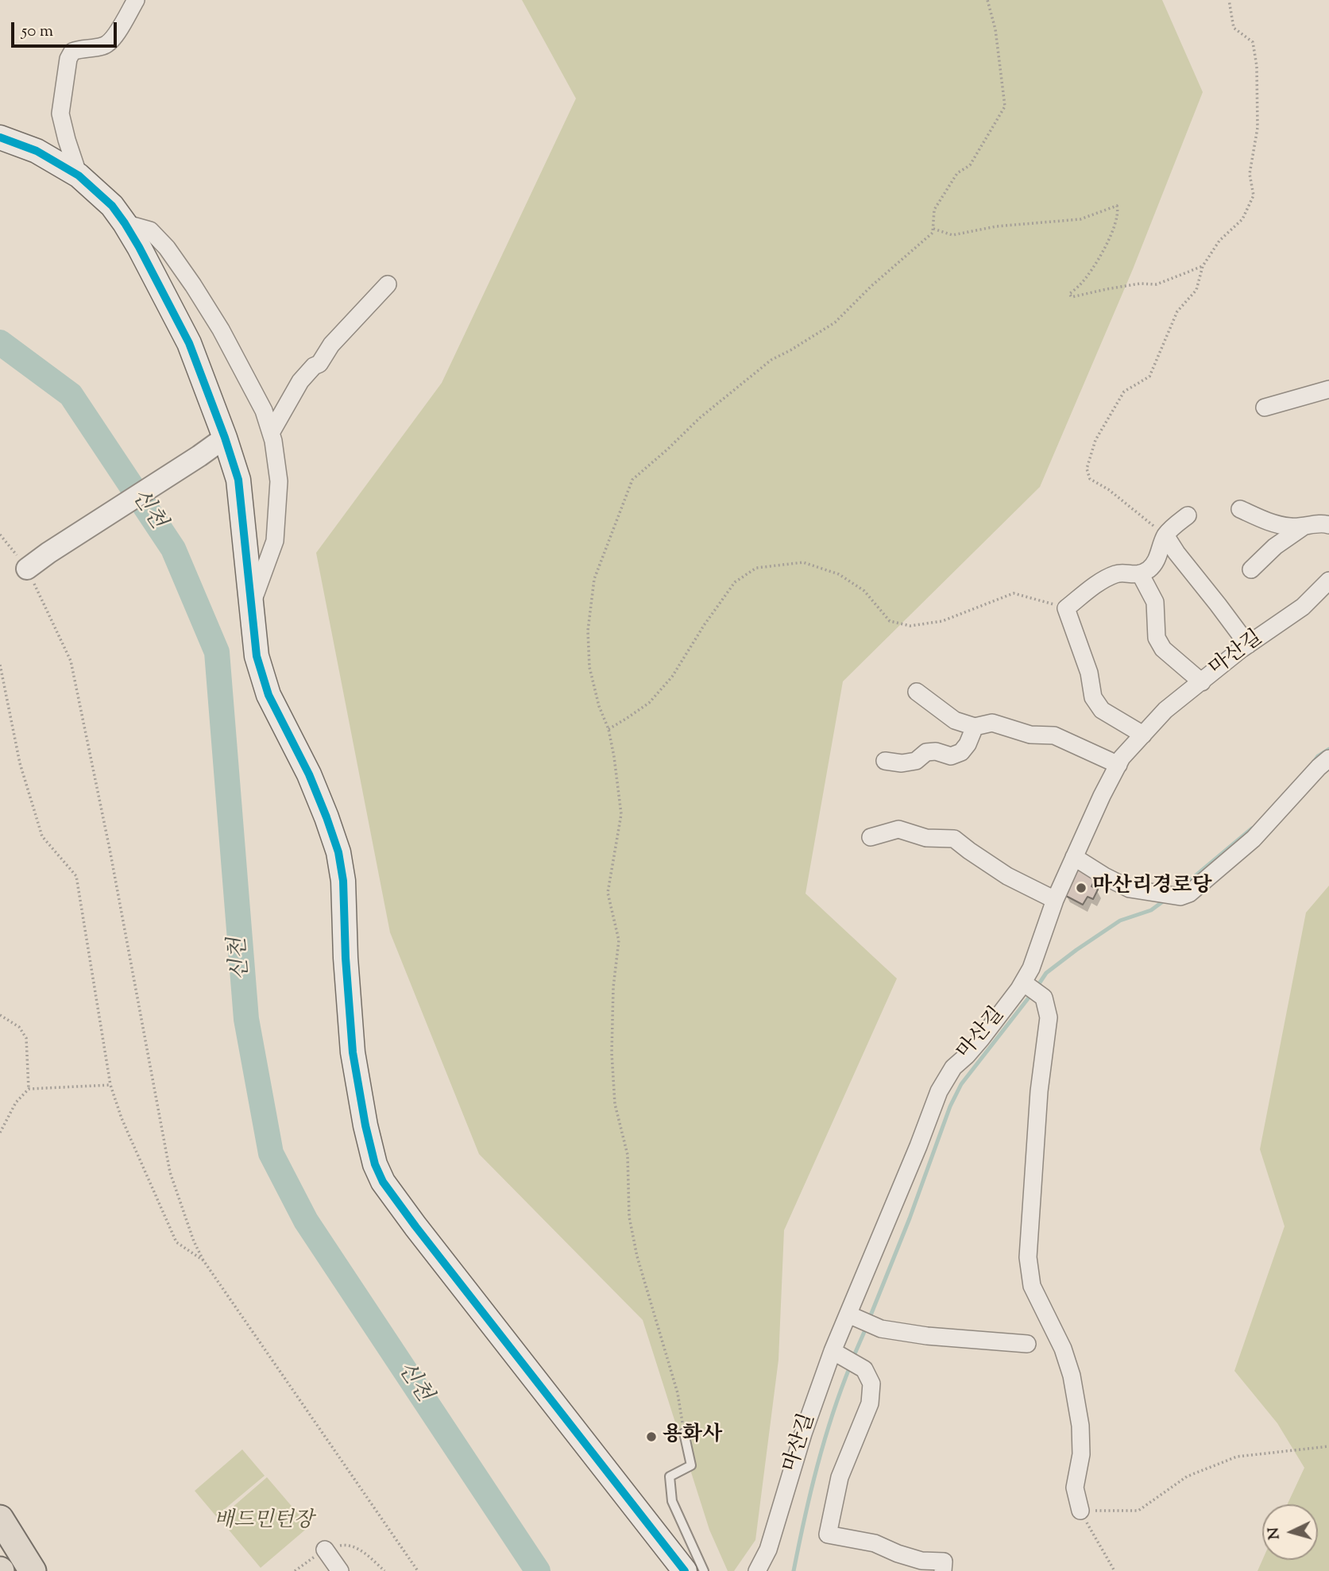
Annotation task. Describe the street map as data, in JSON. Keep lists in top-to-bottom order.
{
  "streets": {
    "street": ["마산길"]
  },
  "water": ["신천"],
  "parks": ["배드민턴장"],
  "places": ["마산리경로당", "용화사"],
  "scale_bar": "50 m",
  "north": "left"
}
